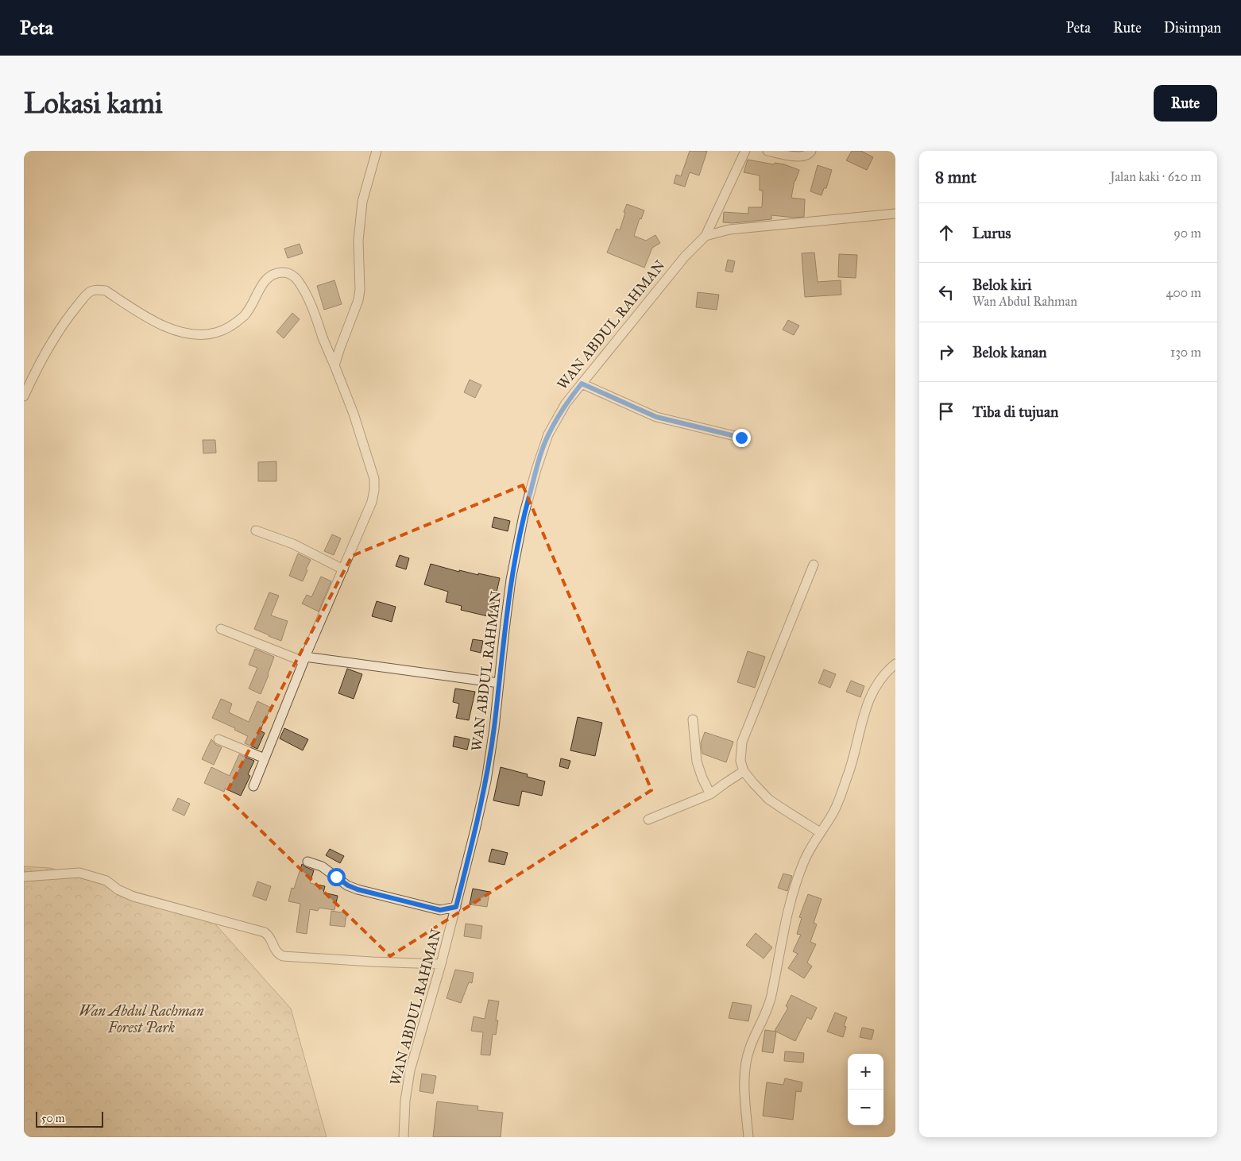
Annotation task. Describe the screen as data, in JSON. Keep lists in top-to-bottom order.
{
  "streets": {
    "street": ["WAN ABDUL RAHMAN"]
  },
  "parks": ["Wan Abdul Rachman Forest Park"],
  "scale_bar": "50 m",
  "page": {
    "header": "Peta",
    "nav": ["Peta", "Rute", "Disimpan"],
    "buttons": "Rute",
    "title": "Lokasi kami",
    "heading": ["8 mnt", "Jalan kaki · 620 m"],
    "list": [
      ["Lurus", "90 m"],
      ["Belok kiri", "Wan Abdul Rahman", "400 m"],
      ["Belok kanan", "130 m"],
      "Tiba di tujuan"
    ],
    "map_buttons": ["+", "−"],
    "scale": "50 m"
  }
}
